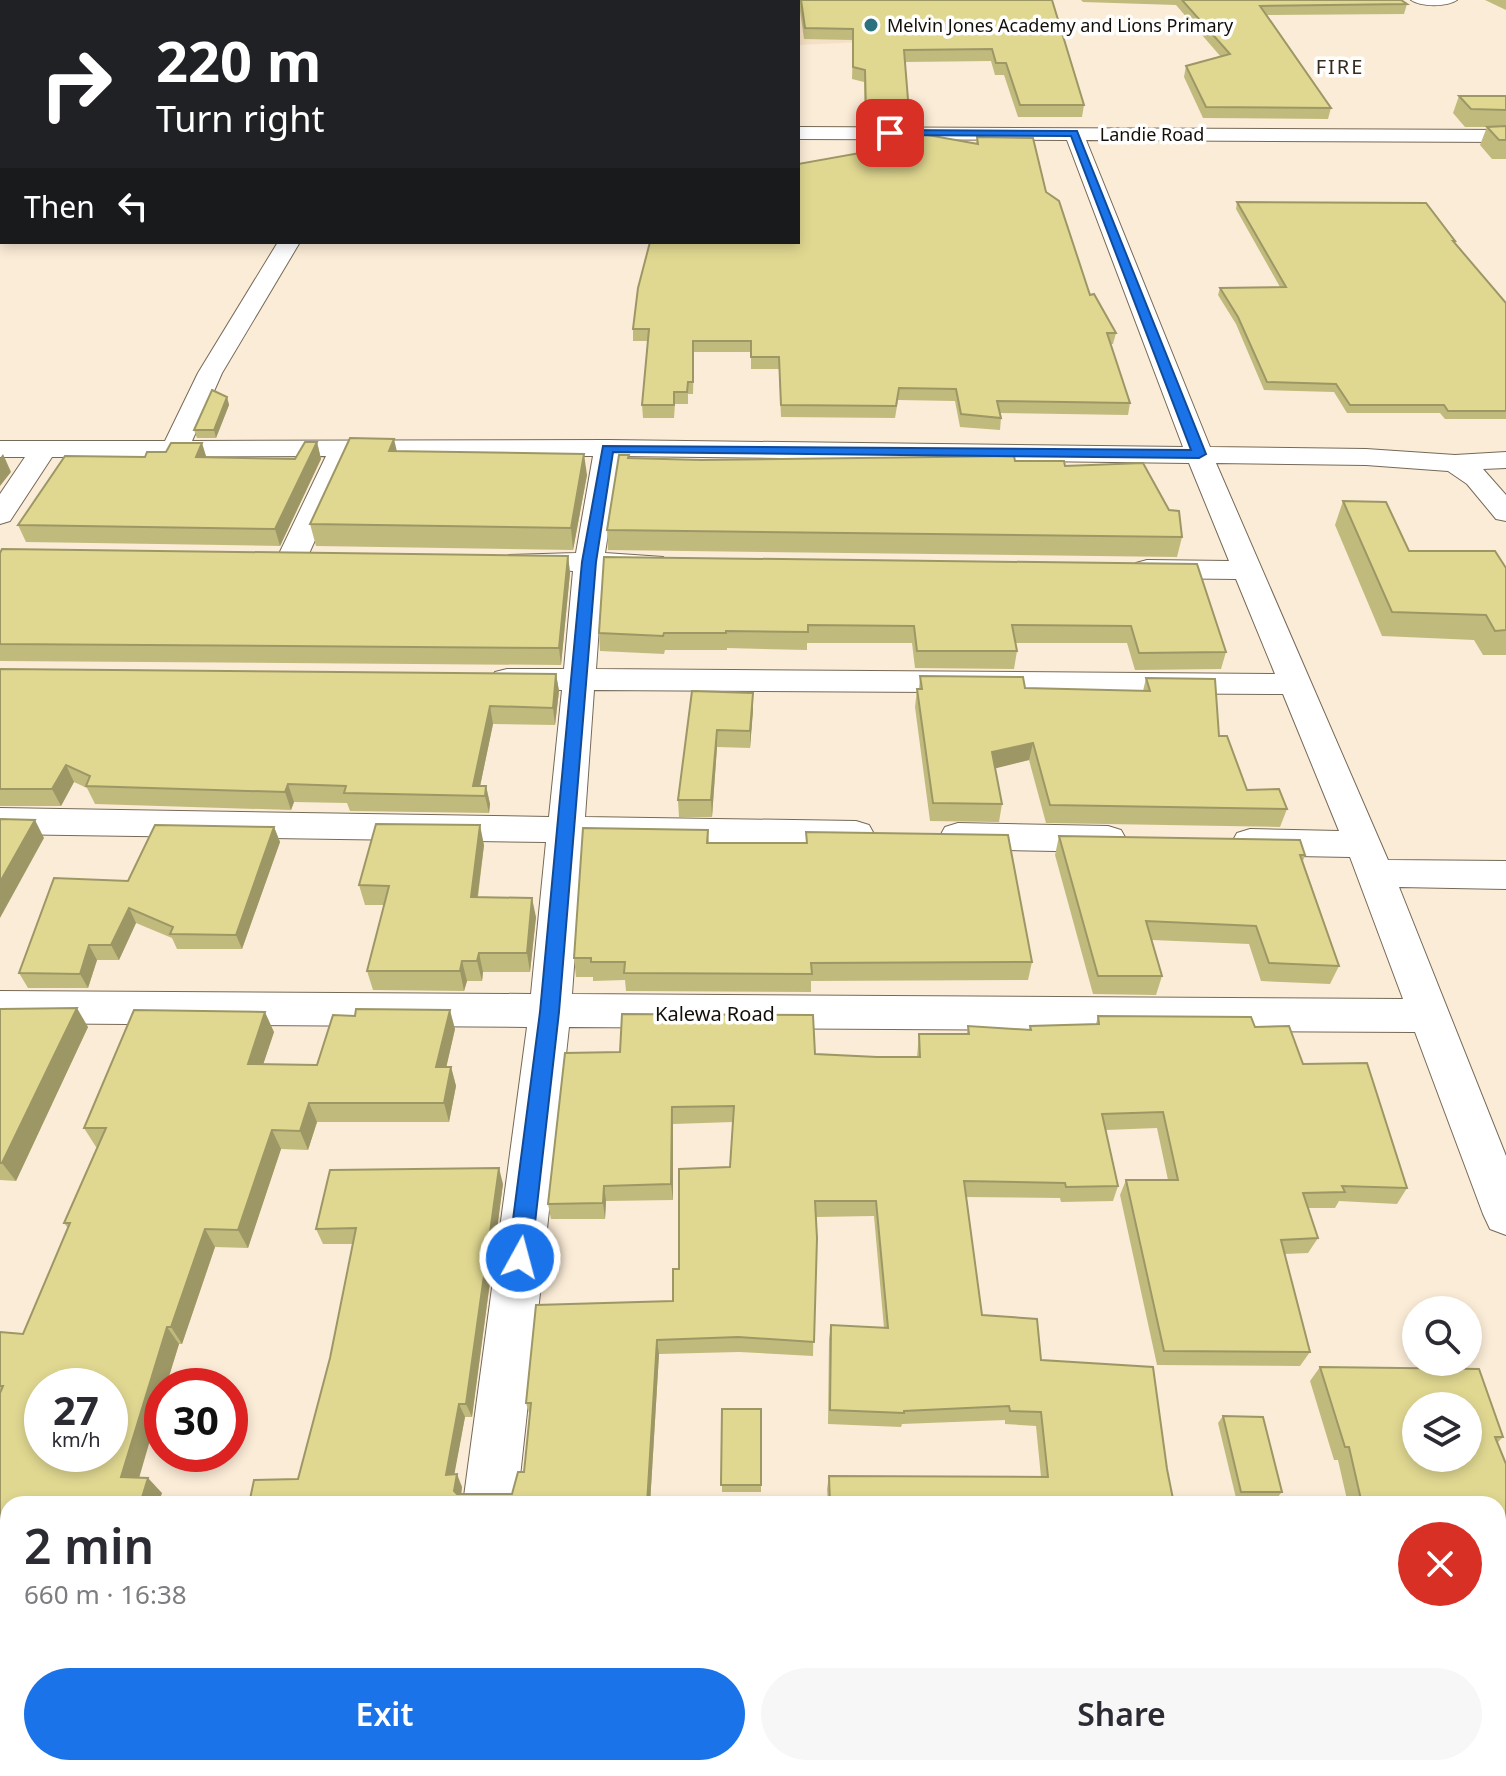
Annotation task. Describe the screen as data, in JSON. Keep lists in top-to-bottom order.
{
  "streets": {
    "street": ["Landie Road", "Kalewa Road"]
  },
  "districts": ["FIRE"],
  "places": ["Melvin Jones Academy and Lions Primary"],
  "page": {
    "turn": ["220 m", "Turn right"],
    "then": "Then",
    "speed": "27 km/h",
    "limit": "30",
    "heading": ["2 min", "660 m · 16:38"],
    "buttons": ["Exit", "Share"]
  }
}
